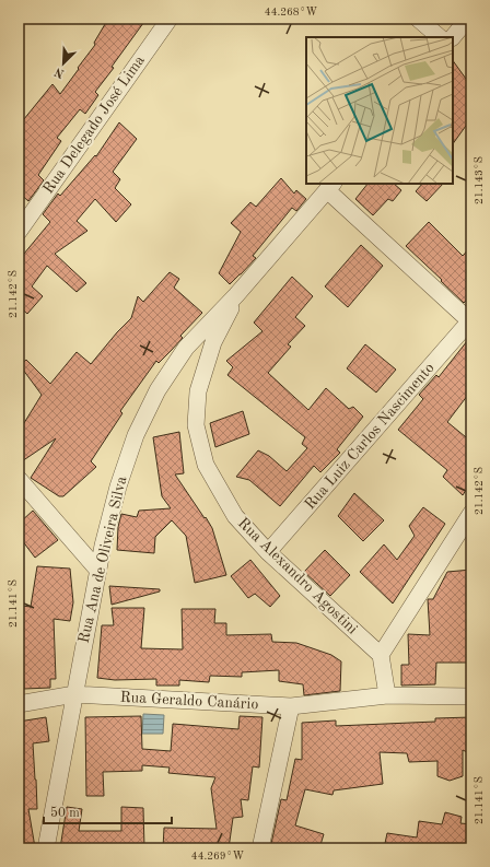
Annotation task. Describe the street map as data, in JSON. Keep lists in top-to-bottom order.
{
  "streets": {
    "street": [
      "Rua Delegado José Lima",
      "Rua Luiz Carlos Nascimento",
      "Rua Ana de Oliveira Silva",
      "Rua Alexandro Agostini",
      "Rua Geraldo Canário"
    ]
  },
  "crossings": [
    ["Rua Luiz Carlos Nascimento", "Rua Alexandro Agostini"],
    ["Rua Ana de Oliveira Silva", "Rua Alexandro Agostini"],
    ["Rua Ana de Oliveira Silva", "Rua Geraldo Canário"]
  ],
  "scale_bar": "50 m",
  "north": "bottom left",
  "coordinates": [
    "44.268°W",
    "21.143°S",
    "21.142°S",
    "21.141°S",
    "44.269°W"
  ]
}
